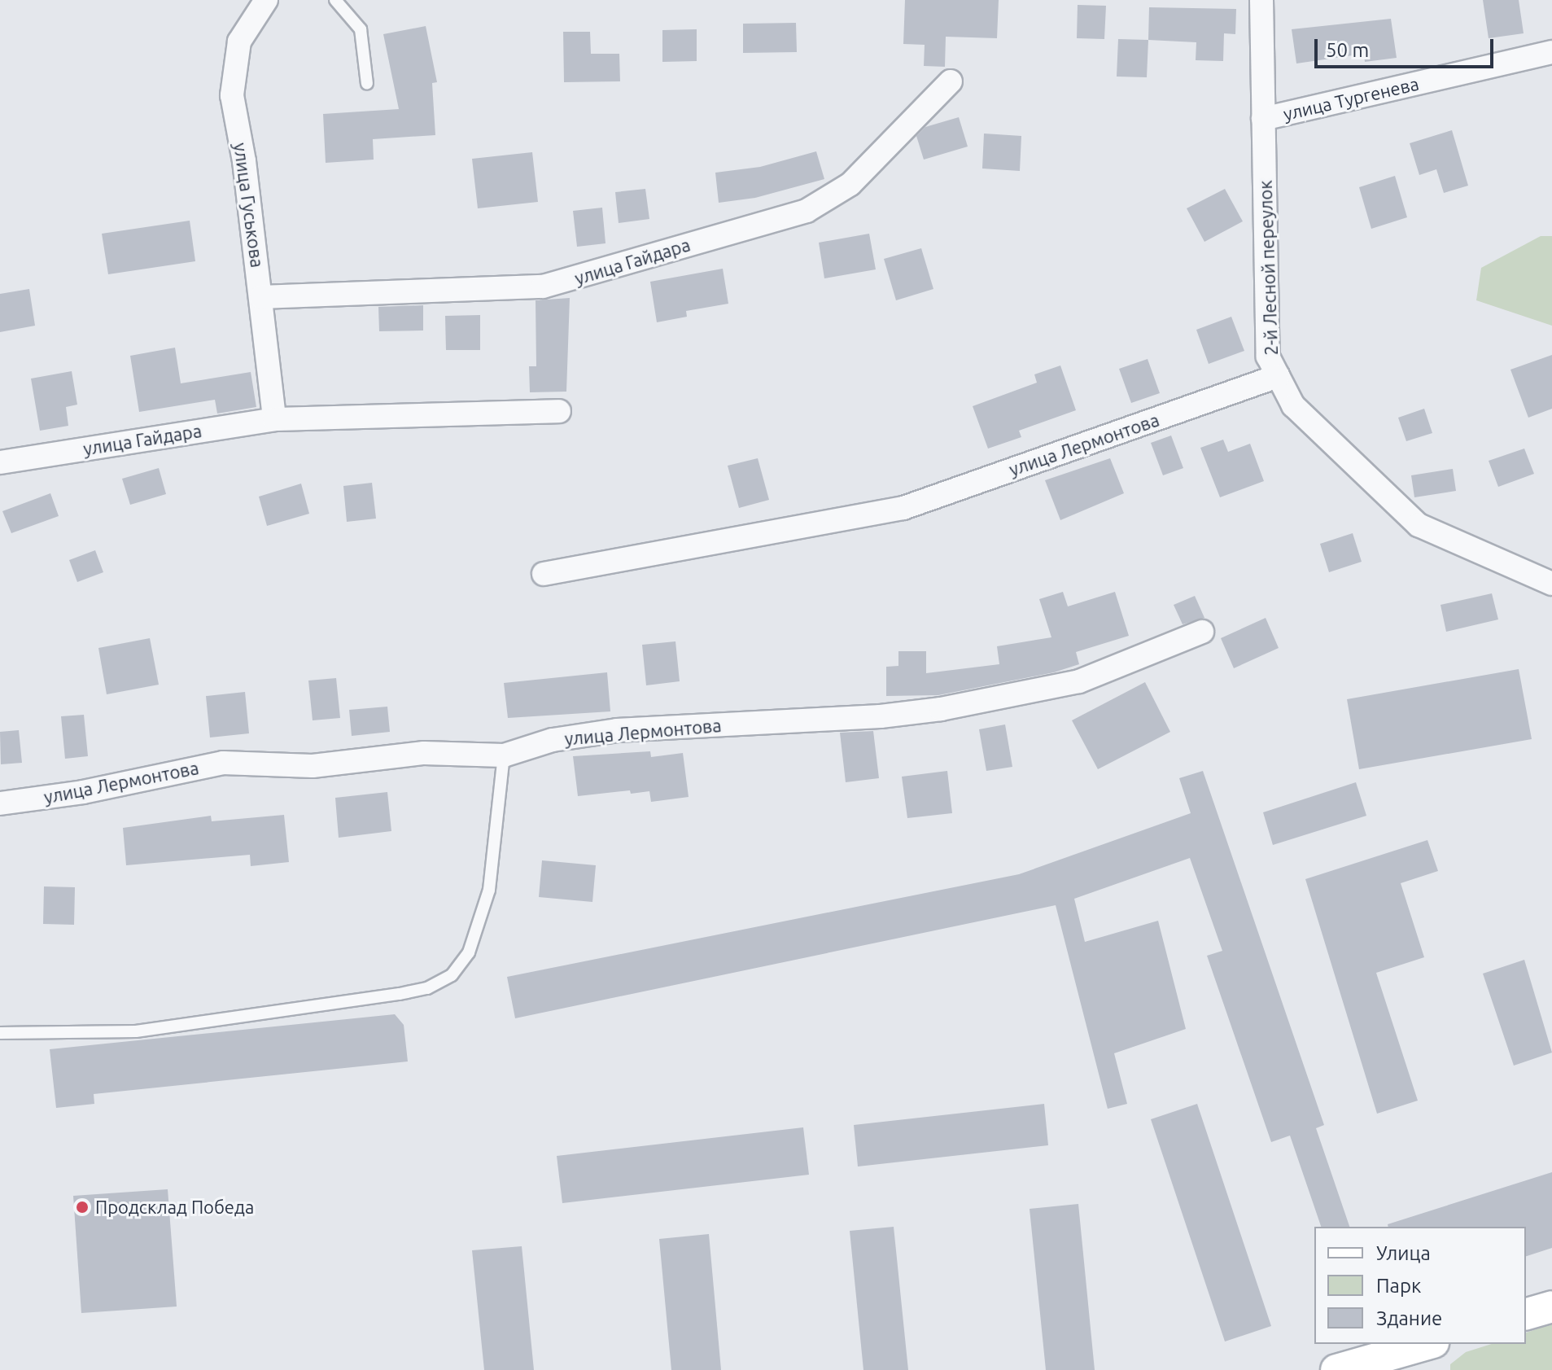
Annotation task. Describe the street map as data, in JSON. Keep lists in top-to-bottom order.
{
  "streets": {
    "street": [
      "улица Тургенева",
      "улица Гуськова",
      "улица Гайдара",
      "2-й Лесной переулок",
      "улица Лермонтова"
    ]
  },
  "crossings": [
    ["улица Тургенева", "2-й Лесной переулок"],
    ["улица Гуськова", "улица Гайдара"],
    ["2-й Лесной переулок", "улица Лермонтова"]
  ],
  "places": ["Продсклад Победа"],
  "legend": ["Улица", "Парк", "Здание"],
  "scale_bar": "50 m"
}
